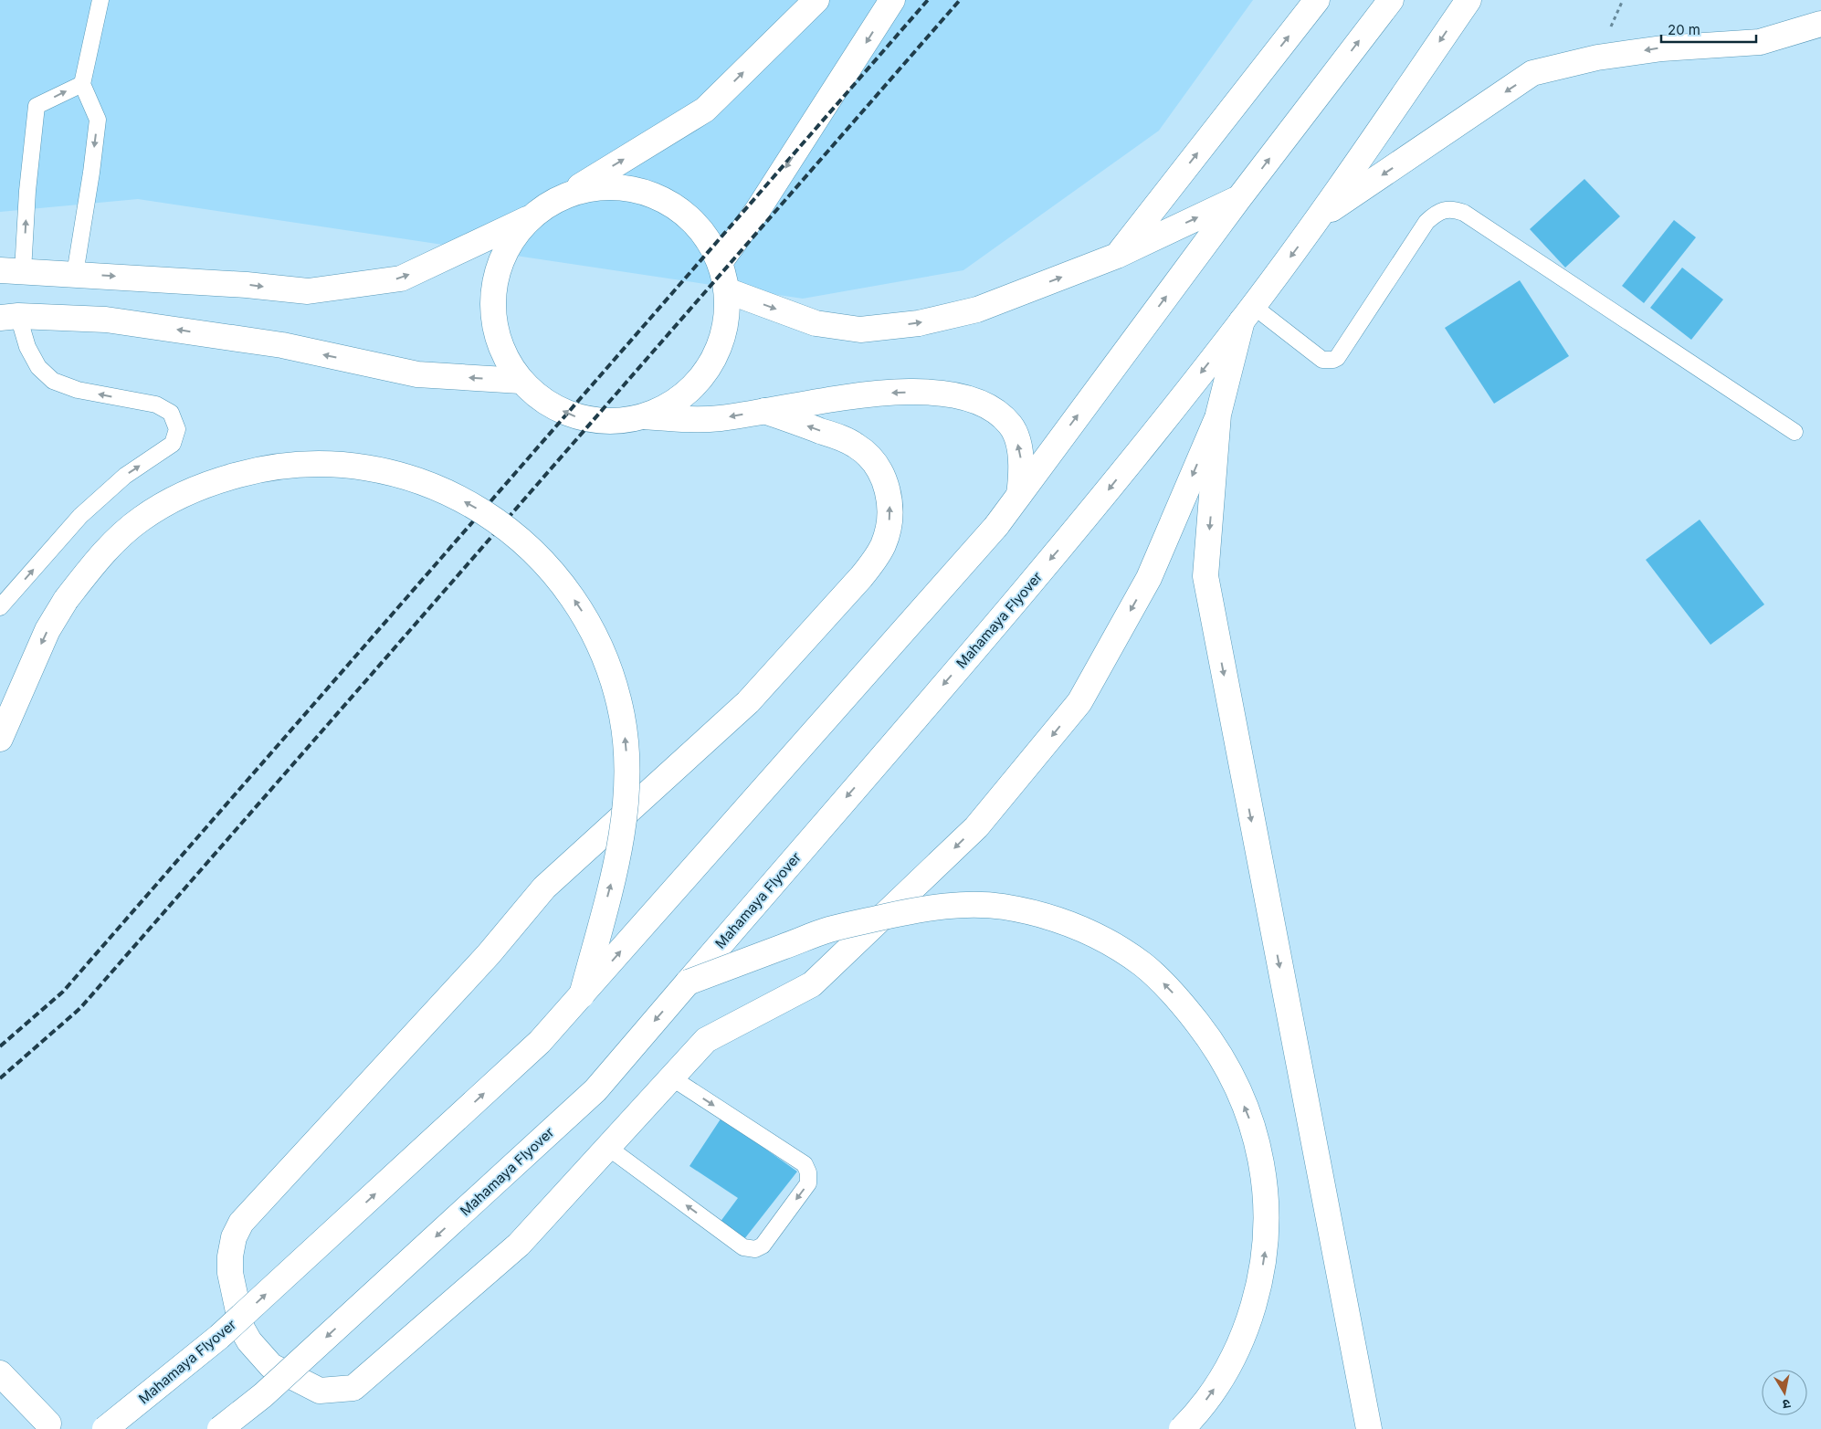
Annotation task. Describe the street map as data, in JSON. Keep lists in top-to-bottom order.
{
  "streets": {
    "main road": ["Mahamaya Flyover"]
  },
  "scale_bar": "20 m",
  "north": "bottom"
}
